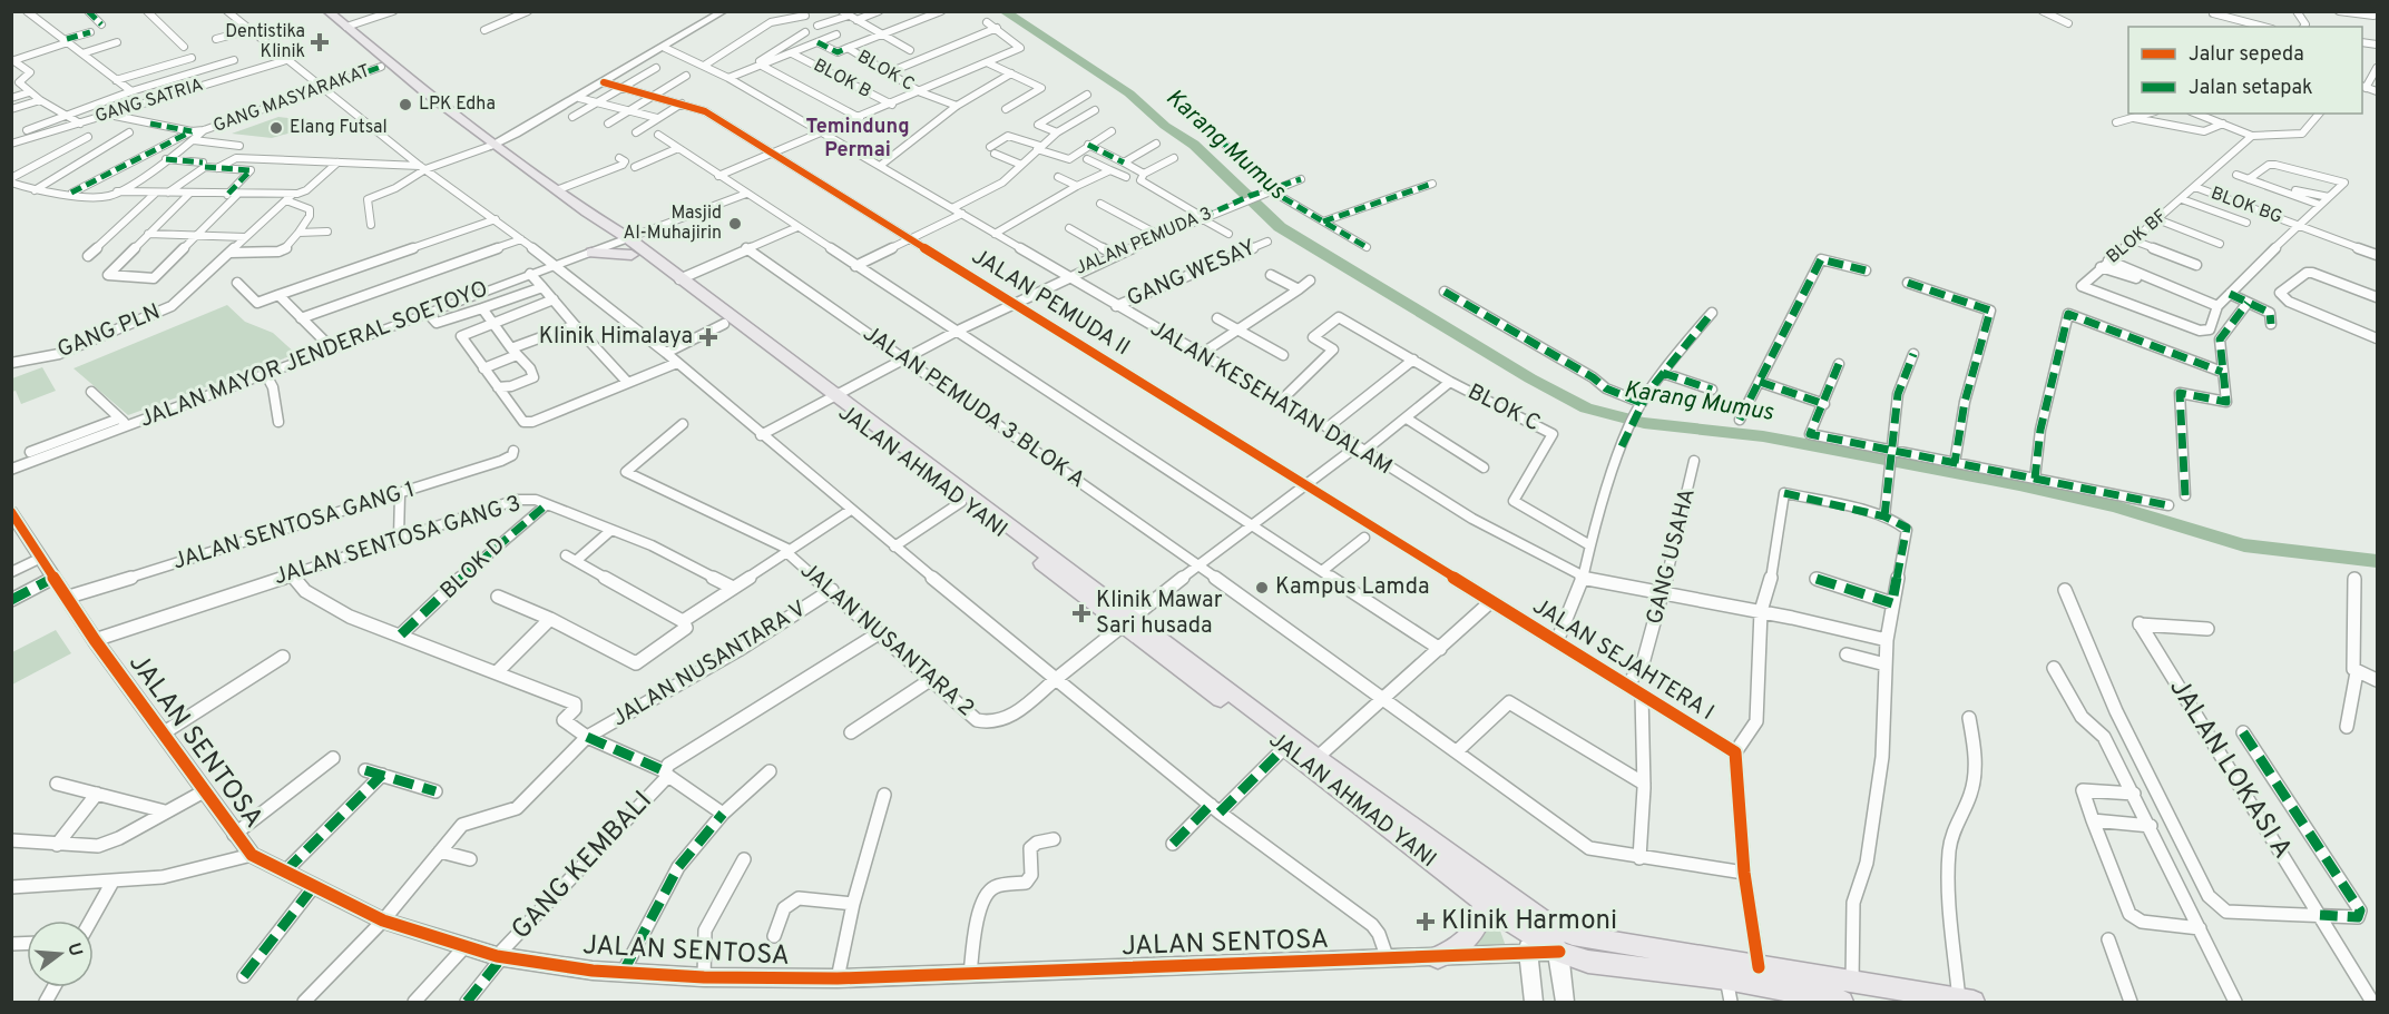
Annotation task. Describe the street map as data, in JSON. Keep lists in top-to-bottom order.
{
  "streets": {
    "main road": ["JALAN AHMAD YANI"],
    "street": [
      "BLOK C",
      "BLOK B",
      "GANG MASYARAKAT",
      "GANG SATRIA",
      "BLOK BG",
      "BLOK BF",
      "JALAN PEMUDA 3",
      "GANG WESAY",
      "JALAN PEMUDA II",
      "GANG PLN",
      "JALAN MAYOR JENDERAL SOETOYO",
      "JALAN KESEHATAN DALAM",
      "JALAN PEMUDA 3 BLOK A",
      "JALAN SENTOSA GANG 1",
      "JALAN SENTOSA GANG 3",
      "GANG USAHA",
      "BLOK D",
      "JALAN NUSANTARA 2",
      "JALAN SEJAHTERA I",
      "JALAN NUSANTARA V",
      "JALAN SENTOSA",
      "JALAN LOKASI A",
      "GANG KEMBALI"
    ]
  },
  "crossings": [
    ["BLOK C", "JALAN NUSANTARA 2"],
    ["GANG MASYARAKAT", "JALAN AHMAD YANI"],
    ["BLOK BG", "BLOK BF"],
    ["JALAN PEMUDA 3", "JALAN PEMUDA II"],
    ["JALAN PEMUDA 3", "JALAN KESEHATAN DALAM"],
    ["JALAN PEMUDA 3", "JALAN PEMUDA 3 BLOK A"],
    ["JALAN PEMUDA 3", "JALAN AHMAD YANI"],
    ["GANG WESAY", "JALAN KESEHATAN DALAM"],
    ["JALAN PEMUDA II", "JALAN NUSANTARA 2"],
    ["JALAN PEMUDA II", "JALAN SEJAHTERA I"],
    ["JALAN KESEHATAN DALAM", "GANG USAHA"],
    ["JALAN KESEHATAN DALAM", "JALAN NUSANTARA 2"],
    ["JALAN PEMUDA 3 BLOK A", "JALAN NUSANTARA 2"],
    ["JALAN AHMAD YANI", "JALAN NUSANTARA 2"],
    ["JALAN AHMAD YANI", "JALAN SENTOSA"],
    ["JALAN SENTOSA GANG 1", "JALAN SENTOSA"],
    ["JALAN SENTOSA GANG 3", "BLOK D"],
    ["JALAN SENTOSA GANG 3", "JALAN SENTOSA"],
    ["GANG USAHA", "JALAN SEJAHTERA I"],
    ["JALAN NUSANTARA 2", "JALAN SEJAHTERA I"],
    ["JALAN NUSANTARA 2", "JALAN NUSANTARA V"],
    ["JALAN NUSANTARA 2", "GANG KEMBALI"],
    ["JALAN NUSANTARA V", "JALAN SENTOSA"],
    ["JALAN SENTOSA", "GANG KEMBALI"]
  ],
  "districts": ["Temindung Permai"],
  "water": ["Karang Mumus"],
  "places": {
    "health": [
      "Dentistika Klinik",
      "Klinik Himalaya",
      "Klinik Mawar Sari husada",
      "Klinik Harmoni"
    ],
    "other": [
      "LPK Edha",
      "Elang Futsal",
      "Masjid Al-Muhajirin",
      "Kampus Lamda"
    ]
  },
  "legend": ["Jalur sepeda", "Jalan setapak"],
  "north": "right"
}
